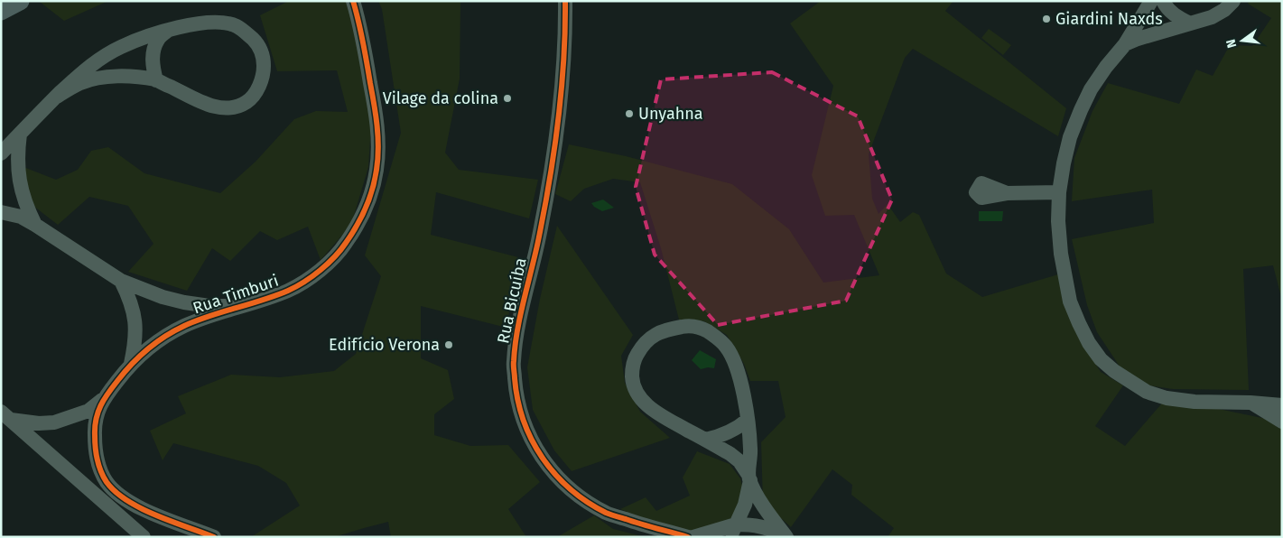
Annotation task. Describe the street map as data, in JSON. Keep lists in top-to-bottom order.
{
  "streets": {
    "street": ["Rua Timburi", "Rua Bicuíba"]
  },
  "places": [
    "Giardini Naxds",
    "Vilage da colina",
    "Unyahna",
    "Edifício Verona"
  ],
  "north": "left"
}
